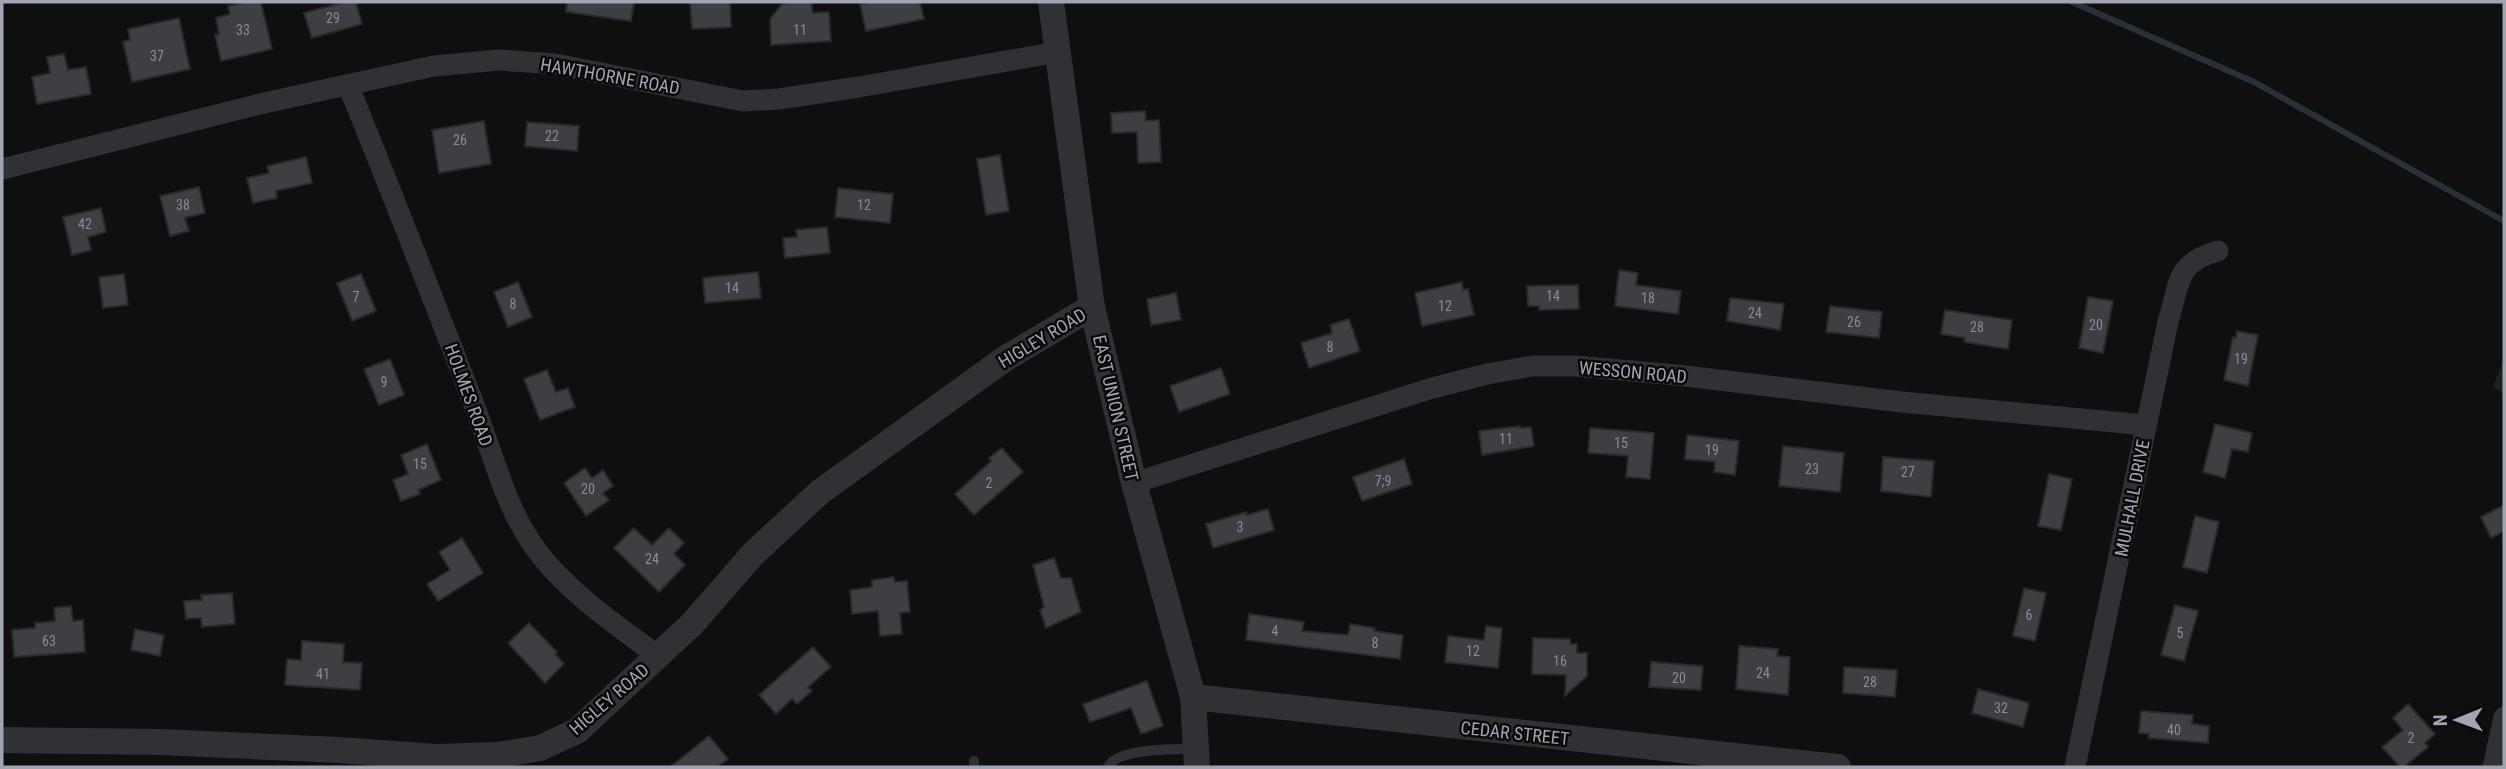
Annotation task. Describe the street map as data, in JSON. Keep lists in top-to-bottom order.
{
  "streets": {
    "street": [
      "HAWTHORNE ROAD",
      "HIGLEY ROAD",
      "WESSON ROAD",
      "HOLMES ROAD",
      "EAST UNION STREET",
      "MULHALL DRIVE",
      "CEDAR STREET"
    ]
  },
  "crossings": [
    ["HAWTHORNE ROAD", "HOLMES ROAD"],
    ["HAWTHORNE ROAD", "EAST UNION STREET"],
    ["HIGLEY ROAD", "HOLMES ROAD"],
    ["HIGLEY ROAD", "EAST UNION STREET"],
    ["WESSON ROAD", "EAST UNION STREET"],
    ["WESSON ROAD", "MULHALL DRIVE"],
    ["EAST UNION STREET", "CEDAR STREET"]
  ],
  "house_numbers": [
    "29",
    "33",
    "11",
    "37",
    "22",
    "26",
    "38",
    "12",
    "42",
    "14",
    "14",
    "7",
    "18",
    "8",
    "12",
    "24",
    "26",
    "20",
    "28",
    "8",
    "19",
    "9",
    "11",
    "15",
    "19",
    "15",
    "23",
    "27",
    "7;9",
    "2",
    "20",
    "3",
    "24",
    "6",
    "4",
    "5",
    "63",
    "8",
    "12",
    "16",
    "24",
    "41",
    "20",
    "28",
    "32",
    "40",
    "2"
  ],
  "north": "left"
}
